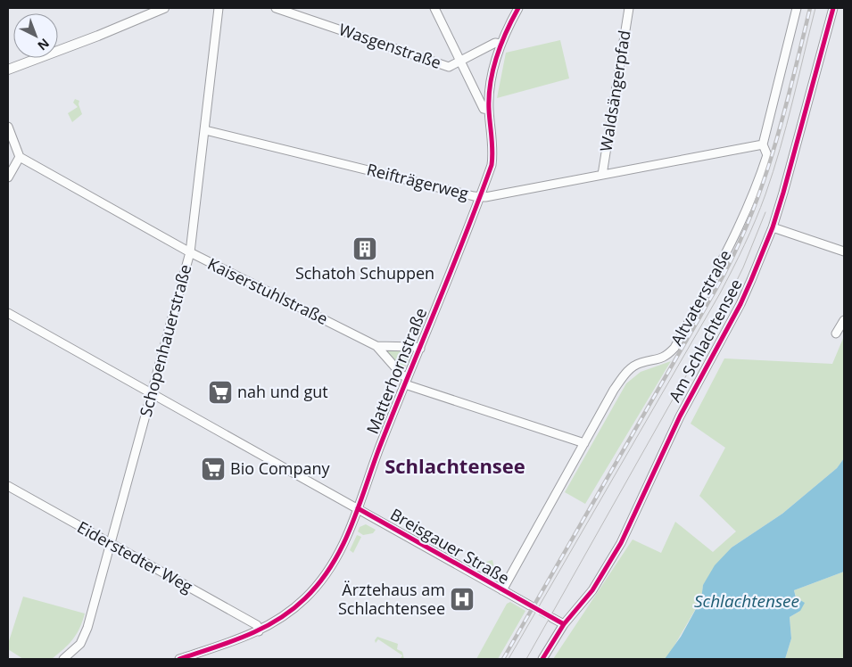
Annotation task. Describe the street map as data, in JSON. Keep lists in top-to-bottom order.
{
  "streets": {
    "street": [
      "Wasgenstraße",
      "Waldsängerpfad",
      "Reifträgerweg",
      "Kaiserstuhlstraße",
      "Altvaterstraße",
      "Schopenhauerstraße",
      "Am Schlachtensee",
      "Matterhornstraße",
      "Breisgauer Straße",
      "Eiderstedter Weg"
    ]
  },
  "crossings": [
    ["Wasgenstraße", "Matterhornstraße"],
    ["Waldsängerpfad", "Reifträgerweg"],
    ["Reifträgerweg", "Altvaterstraße"],
    ["Reifträgerweg", "Schopenhauerstraße"],
    ["Reifträgerweg", "Matterhornstraße"],
    ["Kaiserstuhlstraße", "Altvaterstraße"],
    ["Kaiserstuhlstraße", "Schopenhauerstraße"],
    ["Kaiserstuhlstraße", "Matterhornstraße"],
    ["Altvaterstraße", "Breisgauer Straße"],
    ["Schopenhauerstraße", "Breisgauer Straße"],
    ["Schopenhauerstraße", "Eiderstedter Weg"],
    ["Matterhornstraße", "Breisgauer Straße"],
    ["Matterhornstraße", "Eiderstedter Weg"]
  ],
  "districts": ["Schlachtensee"],
  "water": ["Schlachtensee"],
  "places": {
    "building": ["Schatoh Schuppen"],
    "supermarket": ["nah und gut", "Bio Company"],
    "hospital": ["Ärztehaus am Schlachtensee"]
  },
  "north": "bottom right"
}
